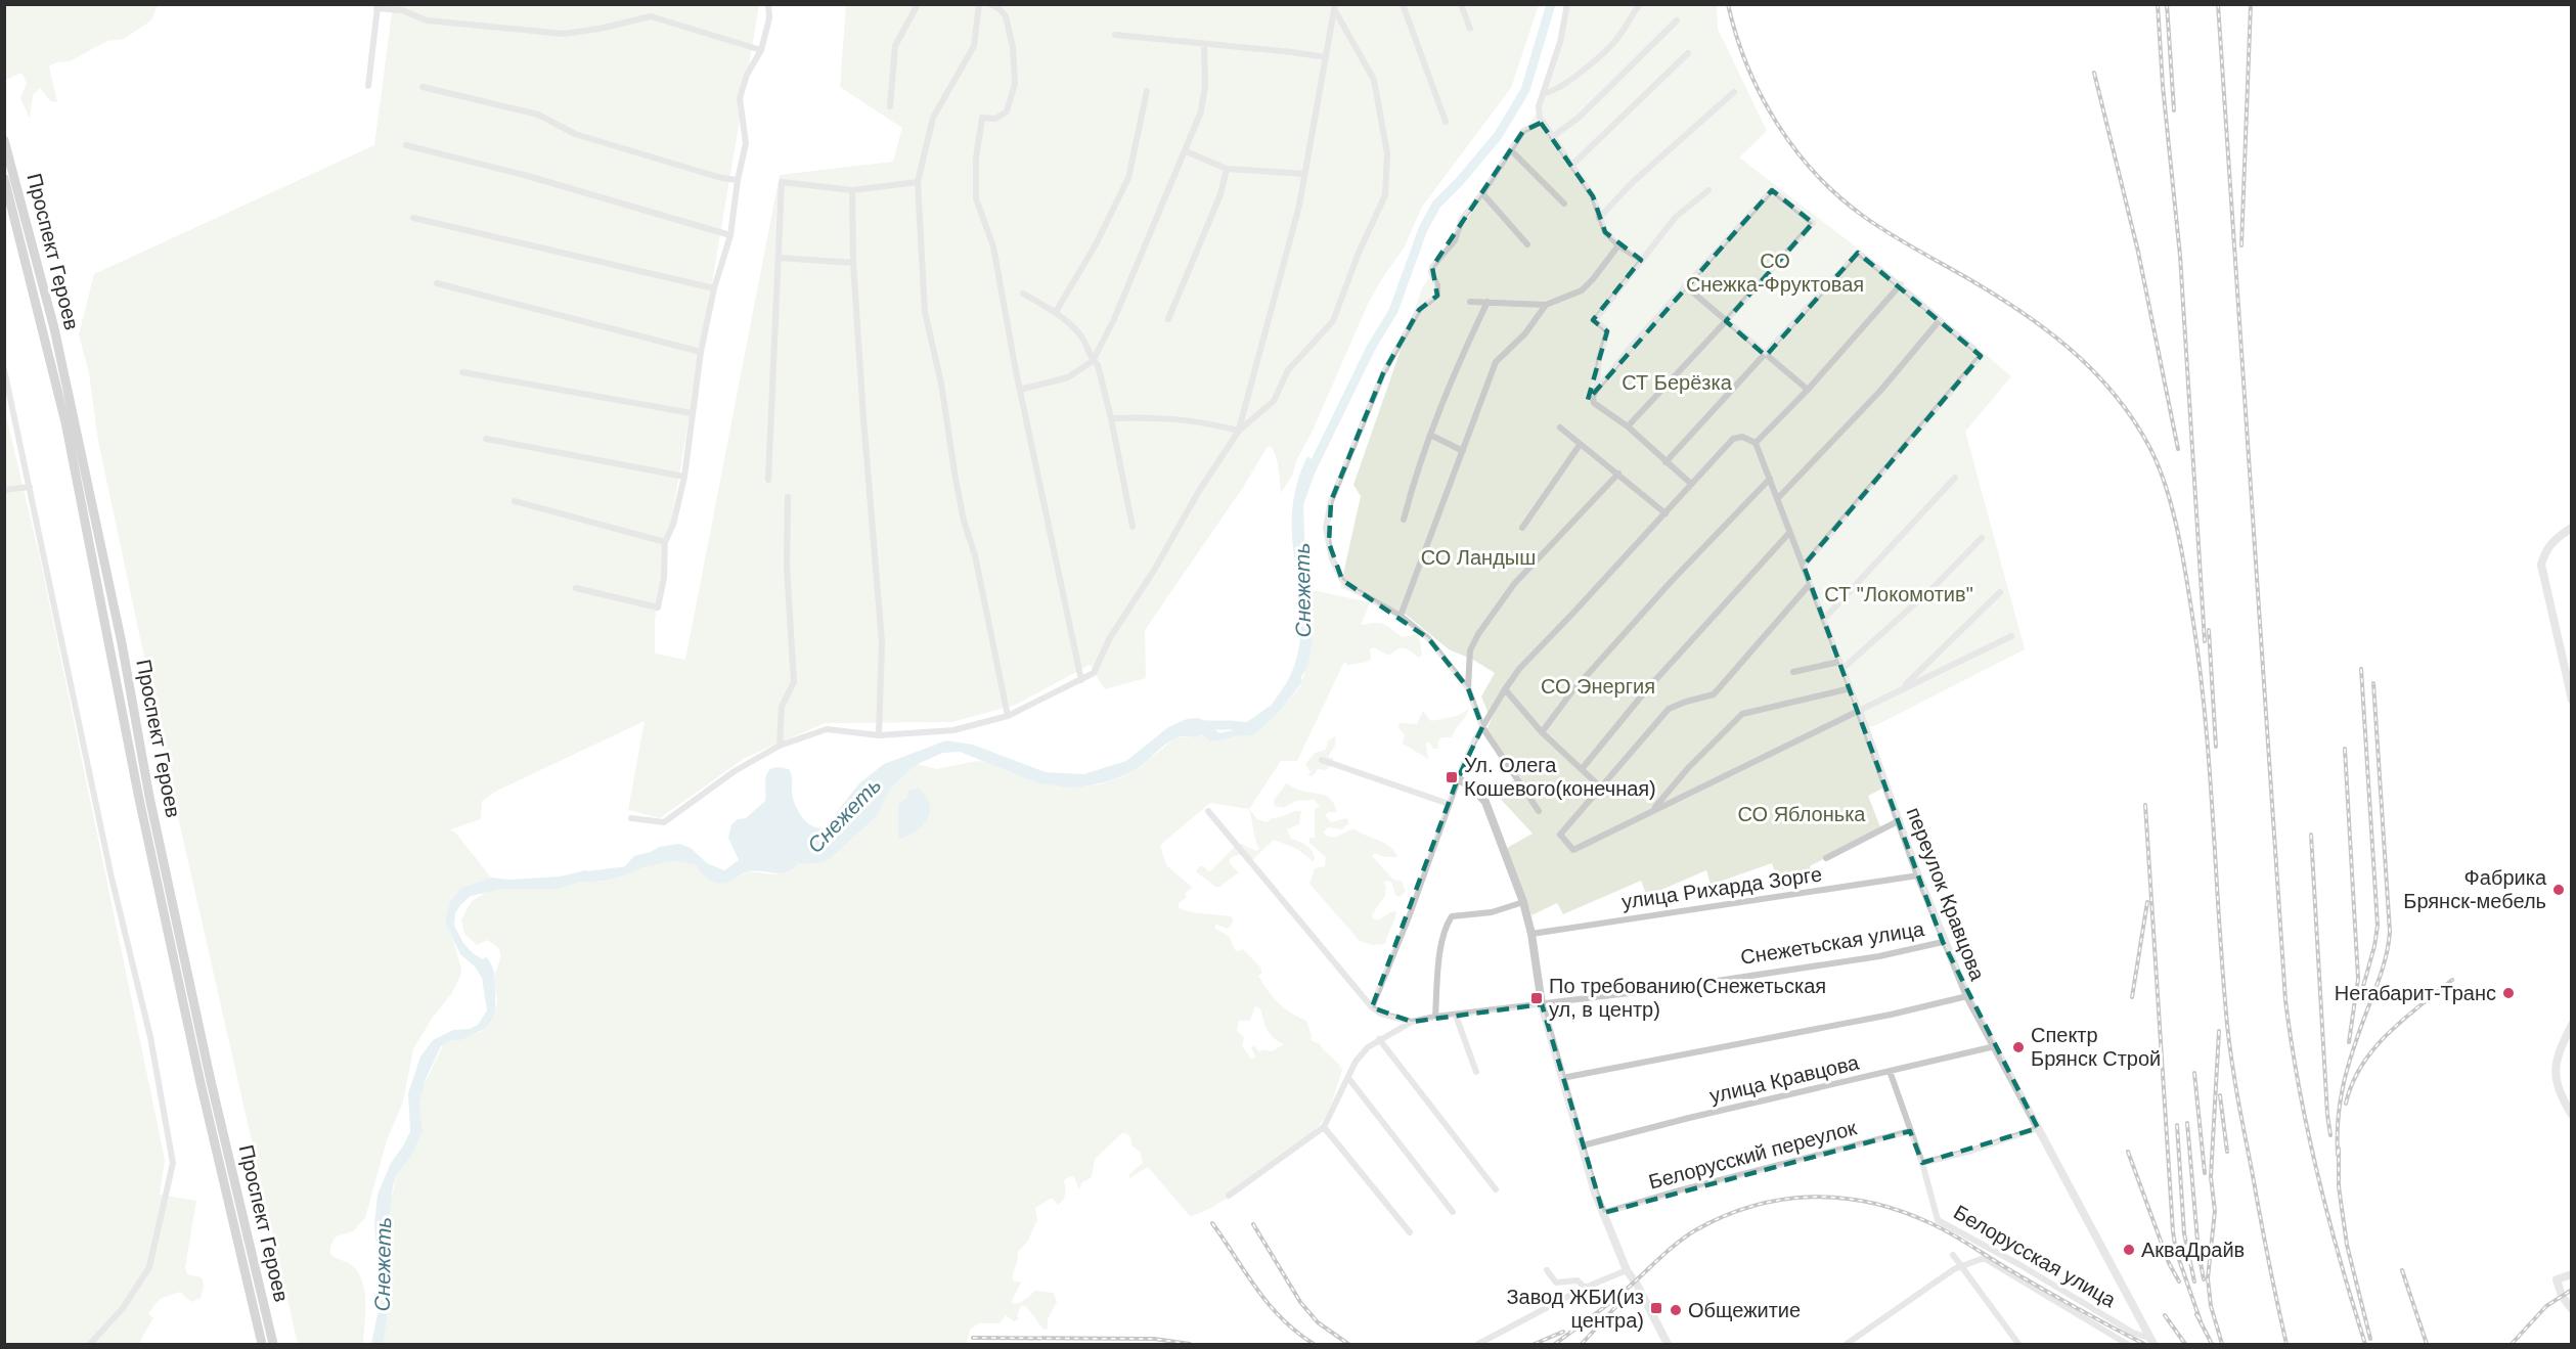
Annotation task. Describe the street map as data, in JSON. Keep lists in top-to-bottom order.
{
  "streets": {
    "main road": ["Проспект Героев"],
    "street": [
      "улица Рихарда Зорге",
      "переулок Кравцова",
      "Снежетьская улица",
      "улица Кравцова",
      "Белорусский переулок",
      "Белорусская улица"
    ]
  },
  "crossings": [
    ["улица Рихарда Зорге", "переулок Кравцова"],
    ["переулок Кравцова", "Снежетьская улица"],
    ["переулок Кравцова", "улица Кравцова"],
    ["переулок Кравцова", "Белорусская улица"],
    ["улица Кравцова", "Белорусская улица"],
    ["Белорусский переулок", "Белорусская улица"]
  ],
  "water": ["Снежеть"],
  "parks": [
    "СО Снежка-Фруктовая",
    "СТ Берёзка",
    "СО Ландыш",
    "СТ \"Локомотив\"",
    "СО Энергия",
    "СО Яблонька"
  ],
  "places": {
    "transit": ["Ул. Олега Кошевого(конечная)", "По требованию(Снежетьская ул, в центр)", "Завод ЖБИ(из центра)"],
    "other": [
      "Фабрика Брянск-мебель",
      "Негабарит-Транс",
      "Спектр Брянск Строй",
      "АкваДрайв",
      "Общежитие"
    ]
  }
}
